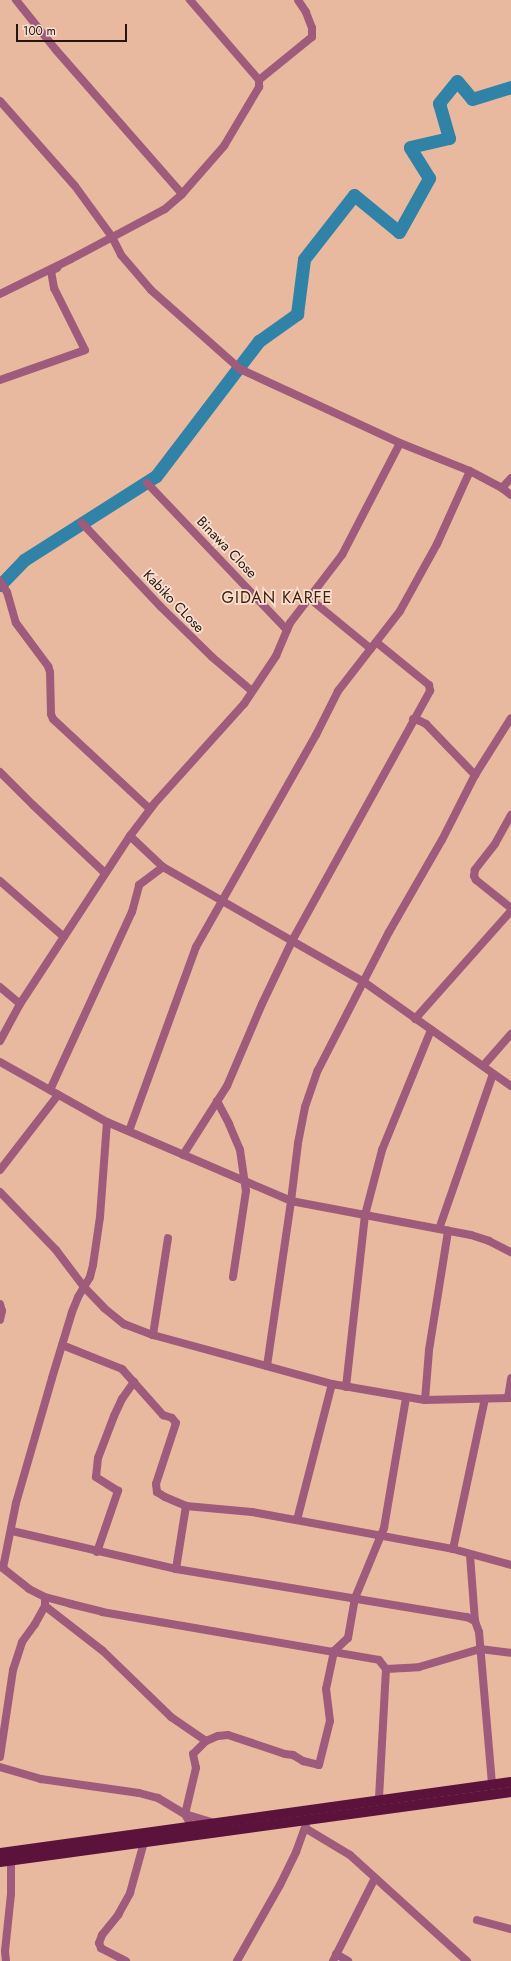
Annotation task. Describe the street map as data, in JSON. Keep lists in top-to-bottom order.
{
  "streets": {
    "street": ["Binawa Close", "Kabiko CLose"]
  },
  "districts": ["GIDAN KARFE"],
  "scale_bar": "100 m"
}
